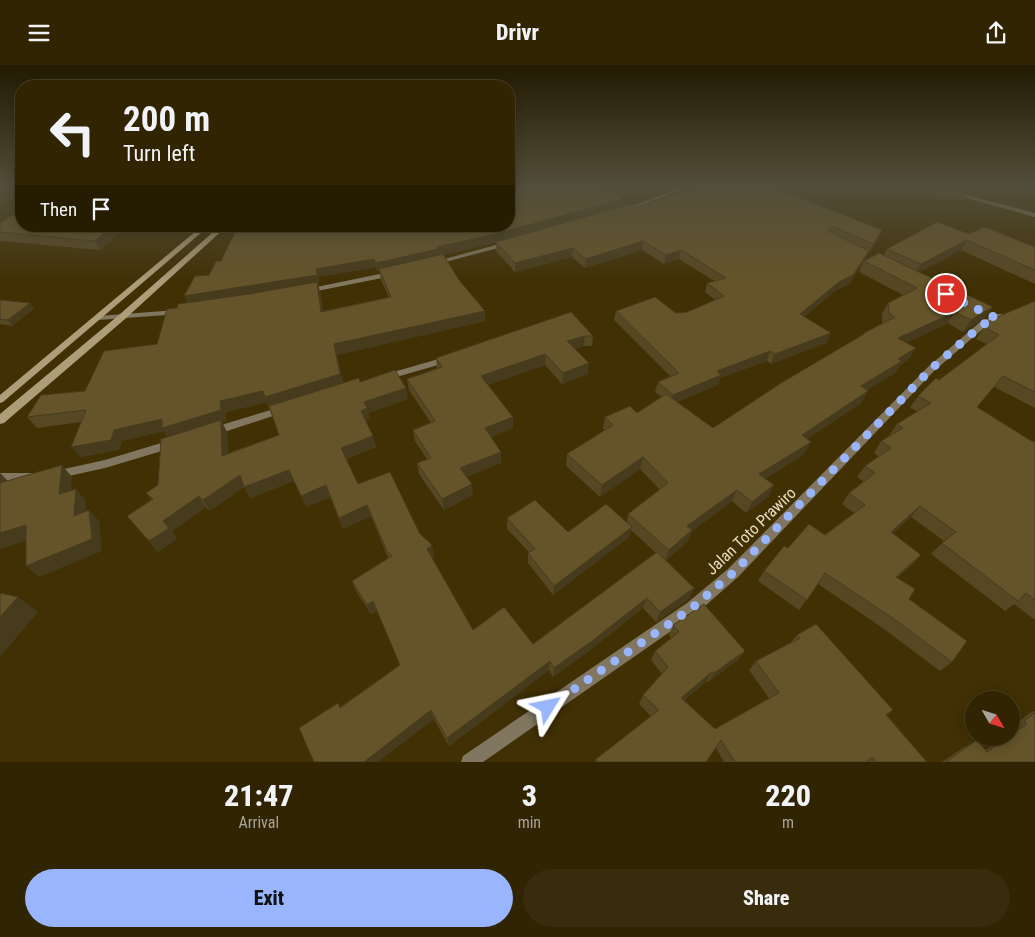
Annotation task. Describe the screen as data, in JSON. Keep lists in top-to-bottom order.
{
  "streets": {
    "street": ["Jalan Toto Prawiro"]
  },
  "north": "bottom right",
  "page": {
    "header": "Drivr",
    "turn": ["200 m", "Turn left"],
    "then": "Then",
    "eta": [
      "21:47",
      "Arrival",
      "3",
      "min",
      "220",
      "m"
    ],
    "buttons": ["Exit", "Share"]
  }
}
